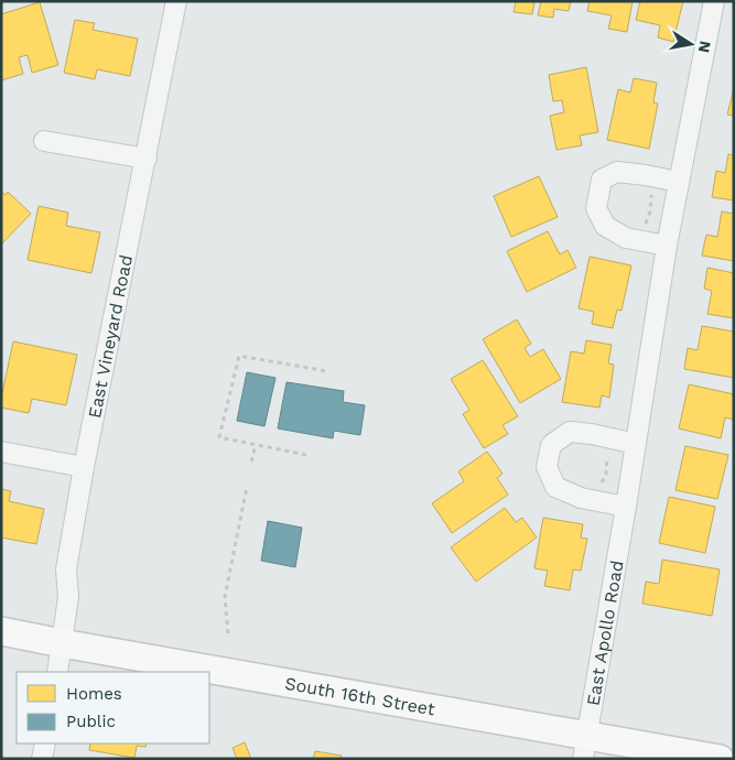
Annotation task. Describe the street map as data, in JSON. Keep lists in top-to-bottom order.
{
  "streets": {
    "main road": ["South 16th Street"],
    "street": ["East Vineyard Road", "East Apollo Road"]
  },
  "crossings": [
    ["East Vineyard Road", "South 16th Street"],
    ["East Apollo Road", "South 16th Street"]
  ],
  "legend": ["Homes", "Public"],
  "north": "right"
}
